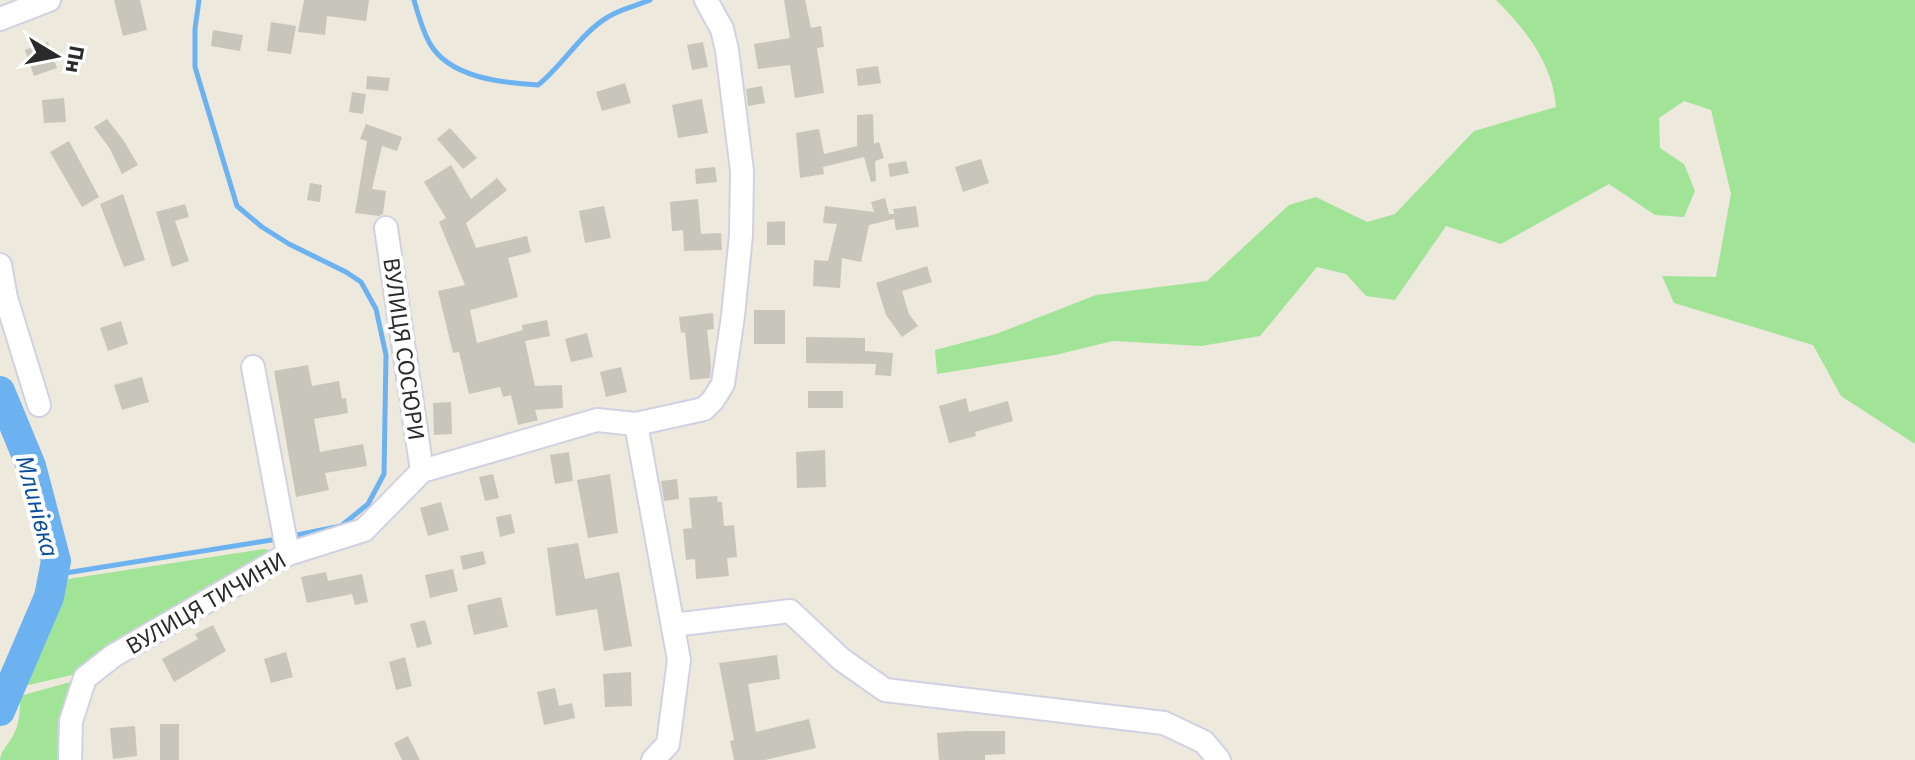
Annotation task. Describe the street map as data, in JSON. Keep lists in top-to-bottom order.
{
  "streets": {
    "street": ["ВУЛИЦЯ СОСЮРИ", "ВУЛИЦЯ ТИЧИНИ"]
  },
  "crossings": [
    ["ВУЛИЦЯ СОСЮРИ", "ВУЛИЦЯ ТИЧИНИ"]
  ],
  "water": ["Млинівка"],
  "north": "right"
}
